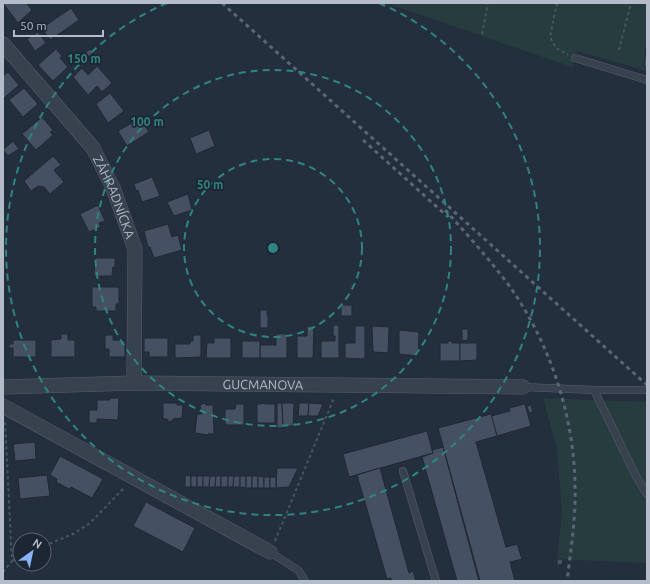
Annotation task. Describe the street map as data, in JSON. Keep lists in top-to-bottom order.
{
  "streets": {
    "street": ["ZÁHRADNÍCKA", "GUCMANOVA"]
  },
  "crossings": [
    ["ZÁHRADNÍCKA", "GUCMANOVA"]
  ],
  "scale_bar": "50 m",
  "north": "top right",
  "rings": ["150 m", "100 m", "50 m"]
}
